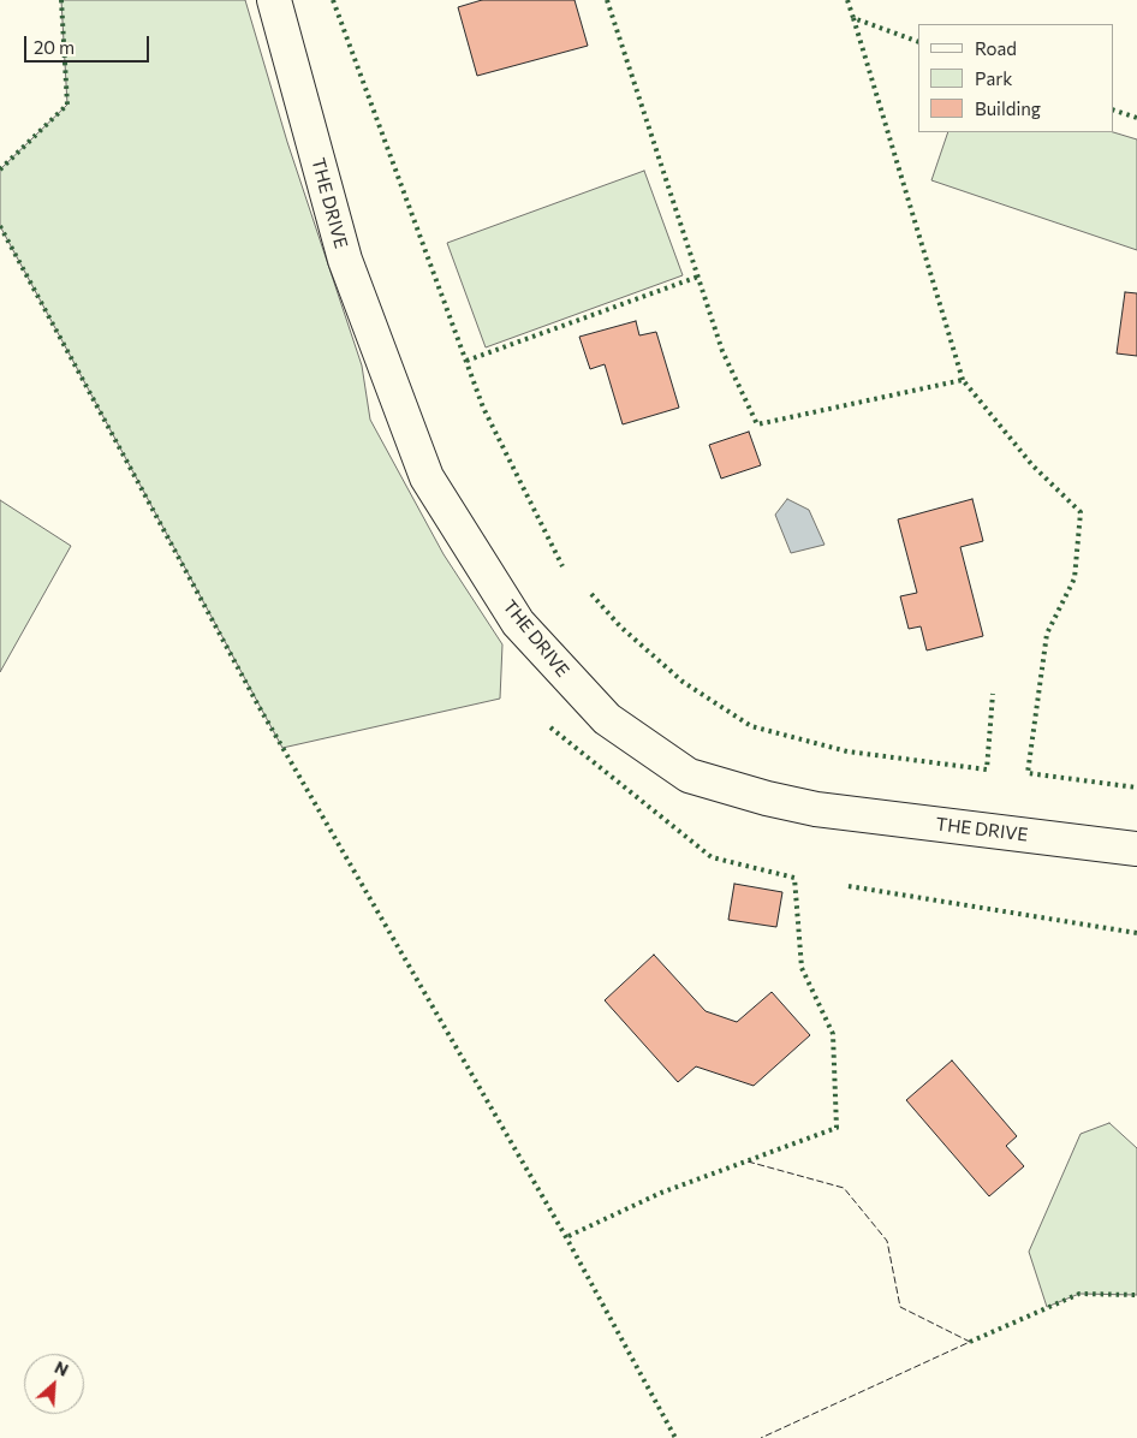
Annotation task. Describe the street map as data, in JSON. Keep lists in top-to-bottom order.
{
  "streets": {
    "street": ["THE DRIVE"]
  },
  "legend": ["Road", "Park", "Building"],
  "scale_bar": "20 m",
  "north": "top right"
}
